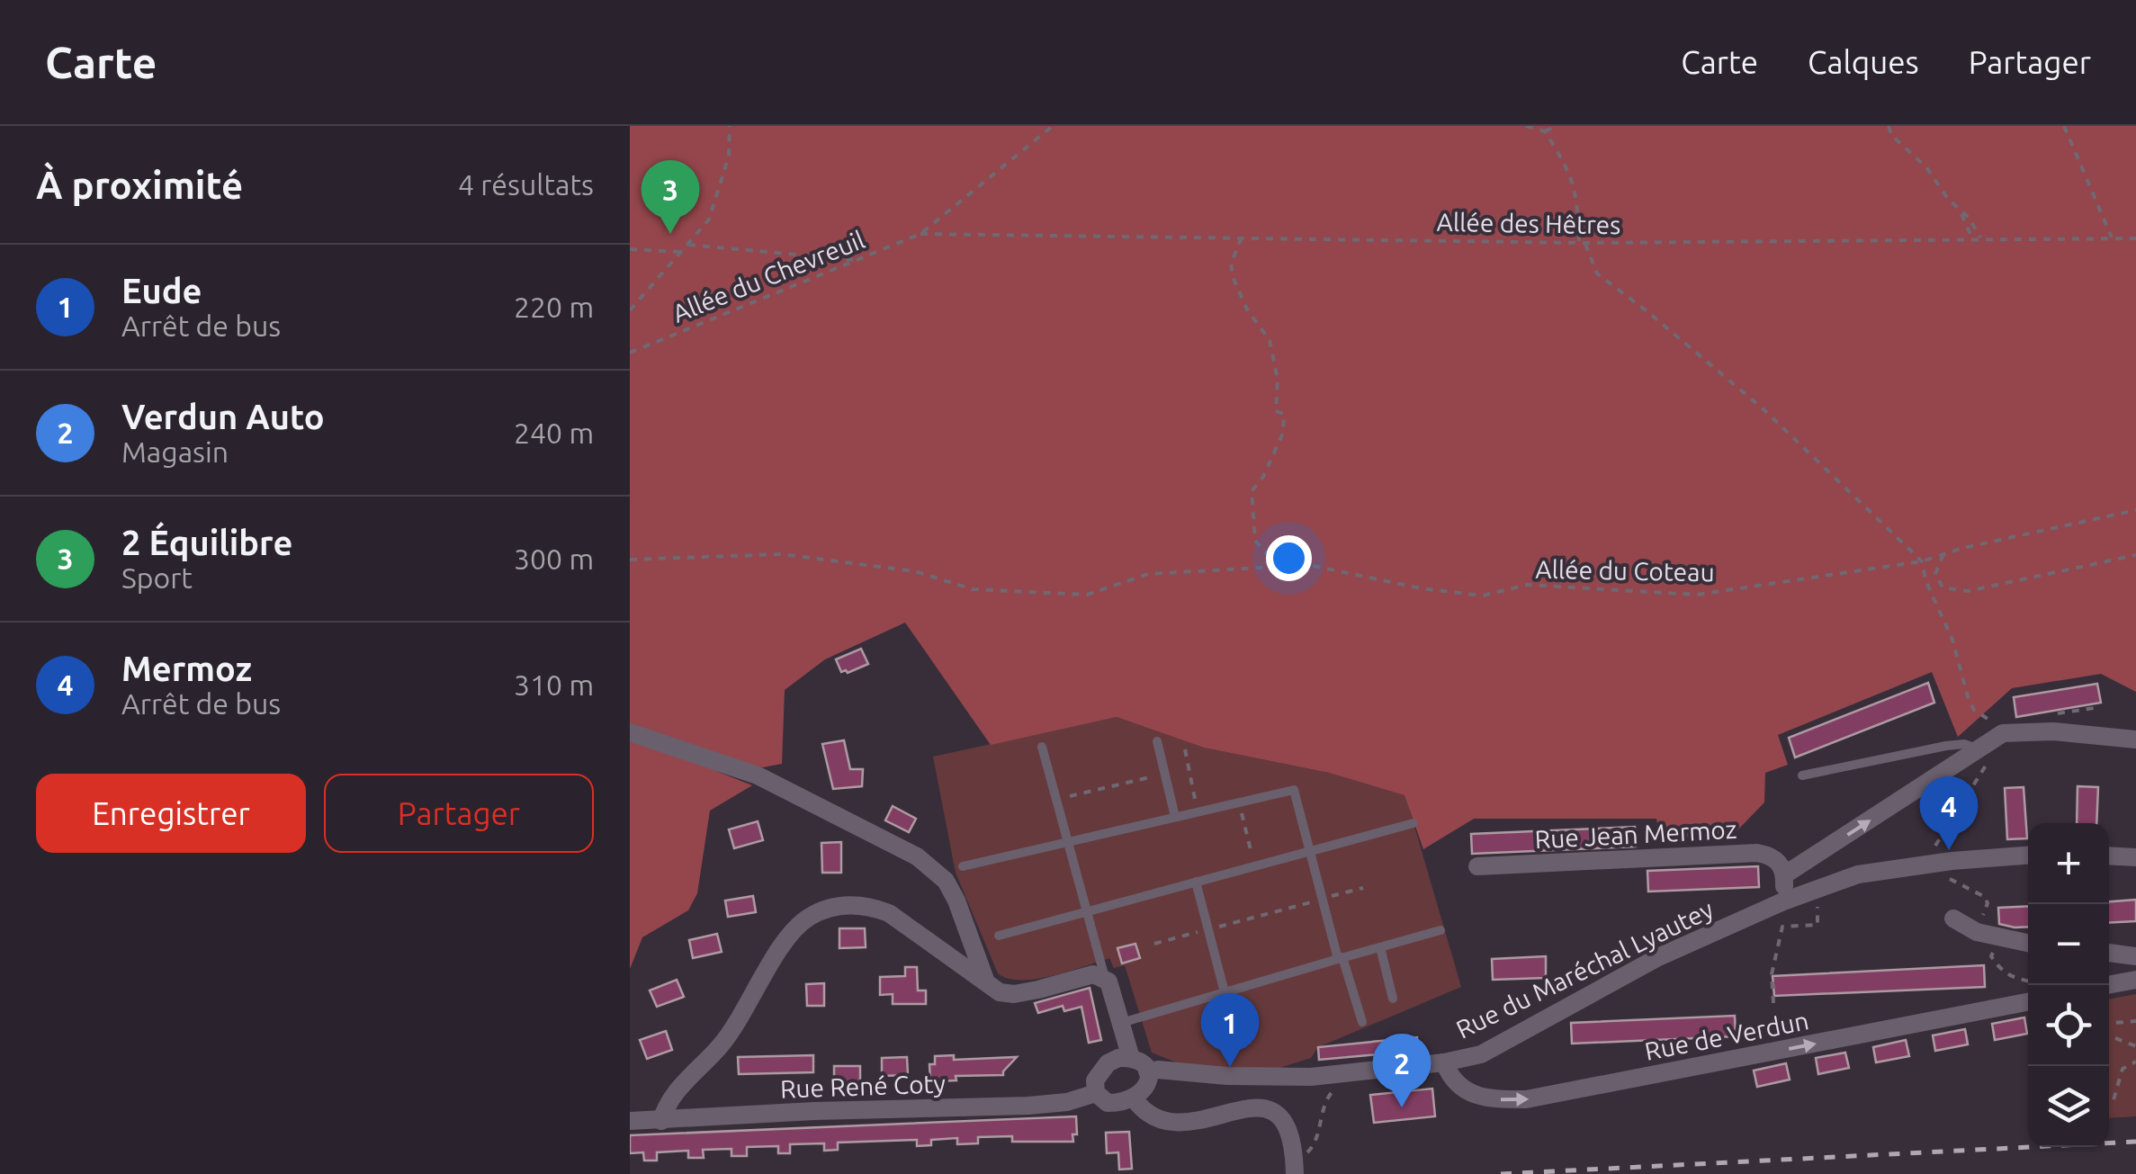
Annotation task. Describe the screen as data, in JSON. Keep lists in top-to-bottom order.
{
  "streets": {
    "street": [
      "Rue Jean Mermoz",
      "Rue du Maréchal Lyautey",
      "Rue de Verdun",
      "Rue René Coty"
    ],
    "path": ["Allée des Hêtres", "Allée du Chevreuil", "Allée du Coteau"]
  },
  "crossings": [
    ["Allée des Hêtres", "Allée du Chevreuil"],
    ["Rue du Maréchal Lyautey", "Rue de Verdun"],
    ["Rue du Maréchal Lyautey", "Rue René Coty"]
  ],
  "one_way": ["Rue de Verdun"],
  "page": {
    "header": "Carte",
    "nav": ["Carte", "Calques", "Partager"],
    "heading": ["À proximité", "4 résultats"],
    "pins": [
      "3",
      "4",
      "1",
      "2"
    ],
    "list": [
      {
        "mark": "1",
        "name": "Eude",
        "note": "Arrêt de bus",
        "value": "220 m"
      },
      {
        "mark": "2",
        "name": "Verdun Auto",
        "note": "Magasin",
        "value": "240 m"
      },
      {
        "mark": "3",
        "name": "2 Équilibre",
        "note": "Sport",
        "value": "300 m"
      },
      {
        "mark": "4",
        "name": "Mermoz",
        "note": "Arrêt de bus",
        "value": "310 m"
      }
    ],
    "buttons": ["Enregistrer", "Partager"],
    "map_buttons": ["+", "−"]
  }
}
